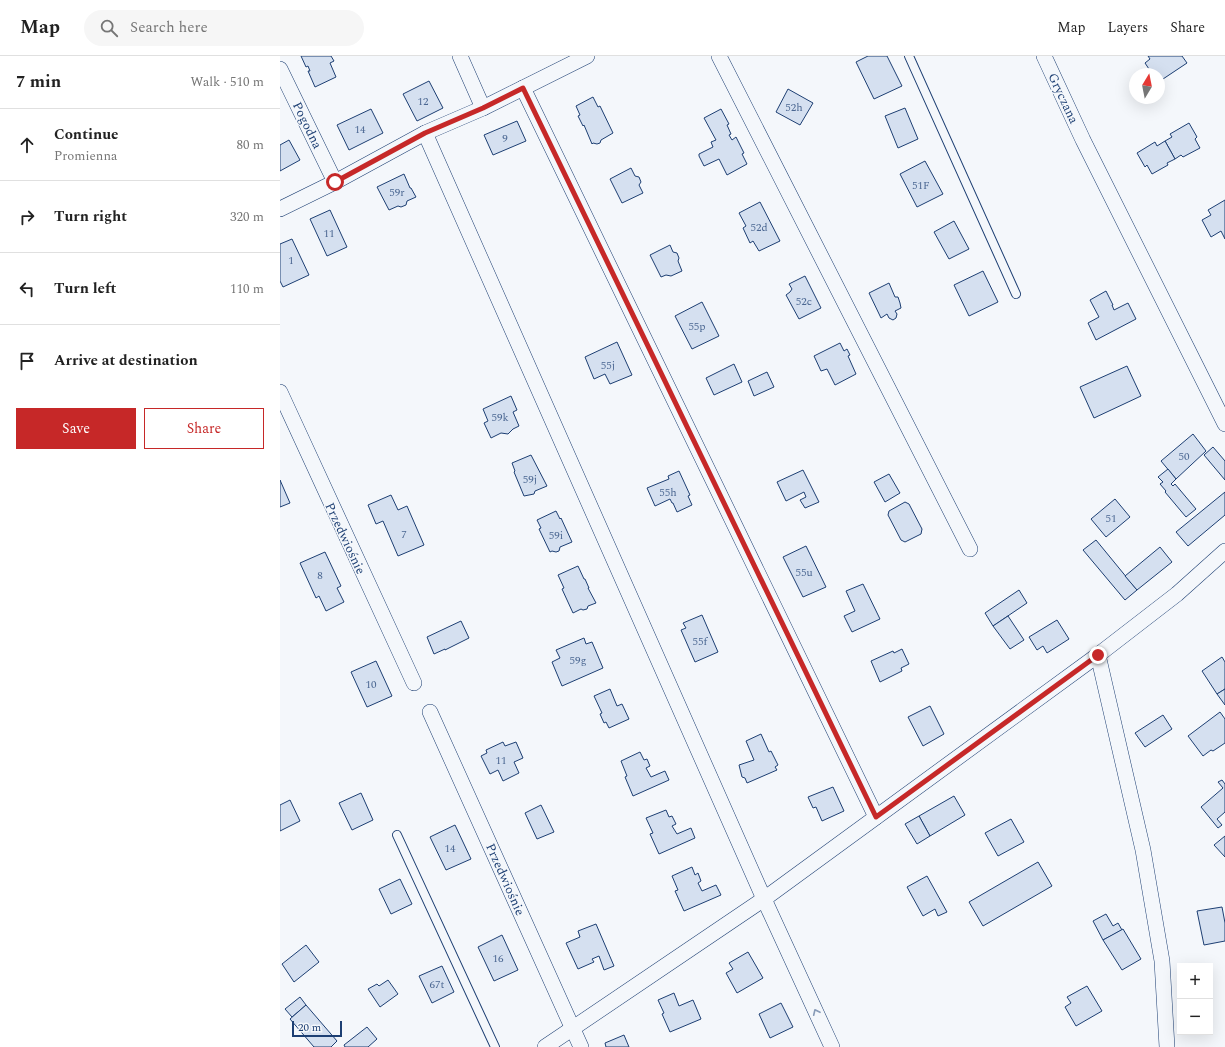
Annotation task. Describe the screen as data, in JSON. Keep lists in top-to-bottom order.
{
  "streets": {
    "street": ["Gryczana", "Pogodna", "Przedwiośnie"]
  },
  "house_numbers": [
    "12",
    "52h",
    "14",
    "9",
    "51F",
    "59r",
    "52d",
    "11",
    "1",
    "52c",
    "55p",
    "55j",
    "59k",
    "50",
    "59j",
    "55h",
    "51",
    "7",
    "59i",
    "55u",
    "8",
    "55f",
    "59g",
    "10",
    "11",
    "14",
    "16",
    "67t"
  ],
  "scale_bar": "20 m",
  "north": "top",
  "page": {
    "header": "Map",
    "search": "Search here",
    "nav": ["Map", "Layers", "Share"],
    "heading": ["7 min", "Walk · 510 m"],
    "list": [
      ["Continue", "Promienna", "80 m"],
      ["Turn right", "320 m"],
      ["Turn left", "110 m"],
      "Arrive at destination"
    ],
    "buttons": ["Save", "Share"],
    "map_buttons": ["+", "−"],
    "scale": "20 m"
  }
}
